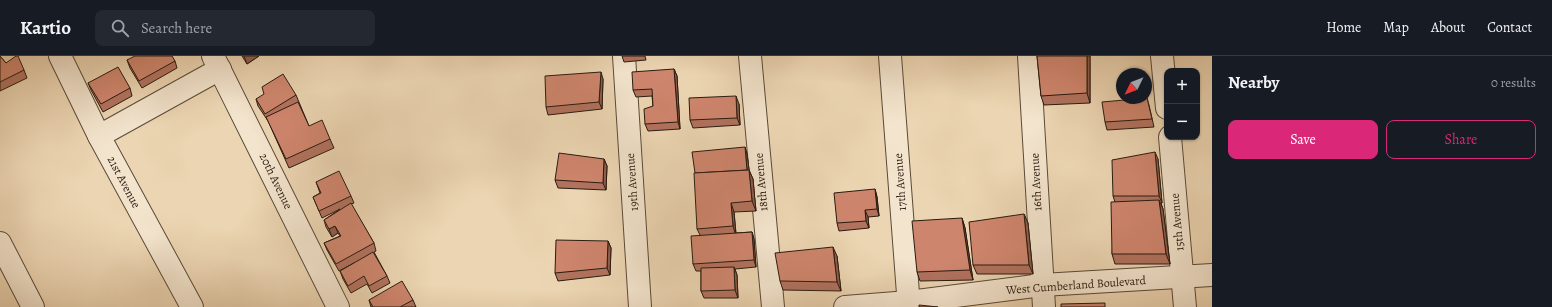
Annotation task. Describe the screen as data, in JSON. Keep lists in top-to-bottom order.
{
  "streets": {
    "street": [
      "20th Avenue",
      "21st Avenue",
      "19th Avenue",
      "18th Avenue",
      "17th Avenue",
      "16th Avenue",
      "15th Avenue",
      "West Cumberland Boulevard"
    ]
  },
  "crossings": [
    ["17th Avenue", "West Cumberland Boulevard"],
    ["16th Avenue", "West Cumberland Boulevard"],
    ["15th Avenue", "West Cumberland Boulevard"]
  ],
  "north": "bottom left",
  "page": {
    "header": "Kartio",
    "search": "Search here",
    "nav": [
      "Home",
      "Map",
      "About",
      "Contact"
    ],
    "heading": ["Nearby", "0 results"],
    "map_buttons": ["+", "−"],
    "buttons": ["Save", "Share"]
  }
}
